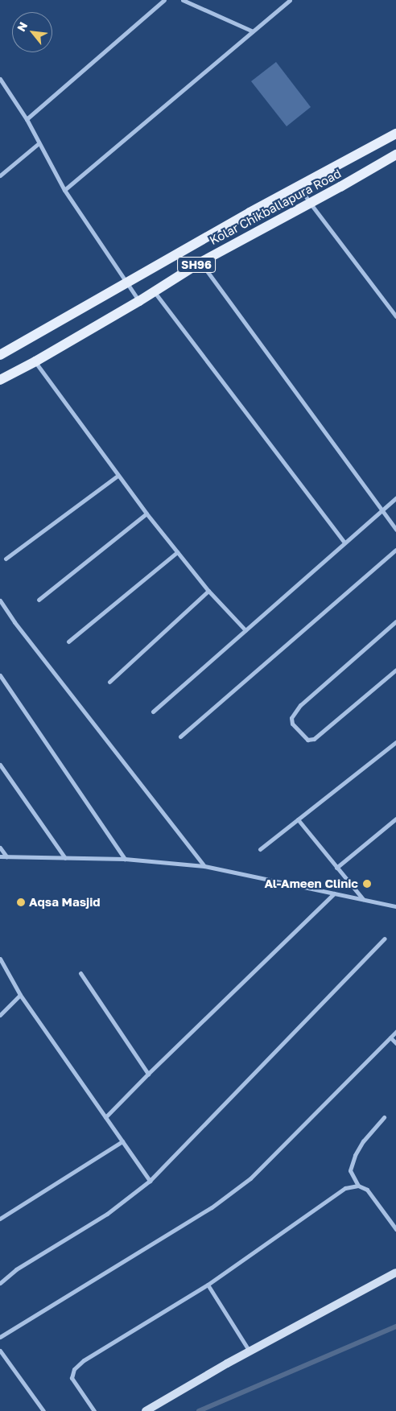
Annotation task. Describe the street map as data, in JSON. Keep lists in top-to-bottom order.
{
  "streets": {
    "main road": ["Kolar Chikballapura Road", "SH96"]
  },
  "places": ["Al-Ameen Clinic", "Aqsa Masjid"],
  "north": "top left"
}
